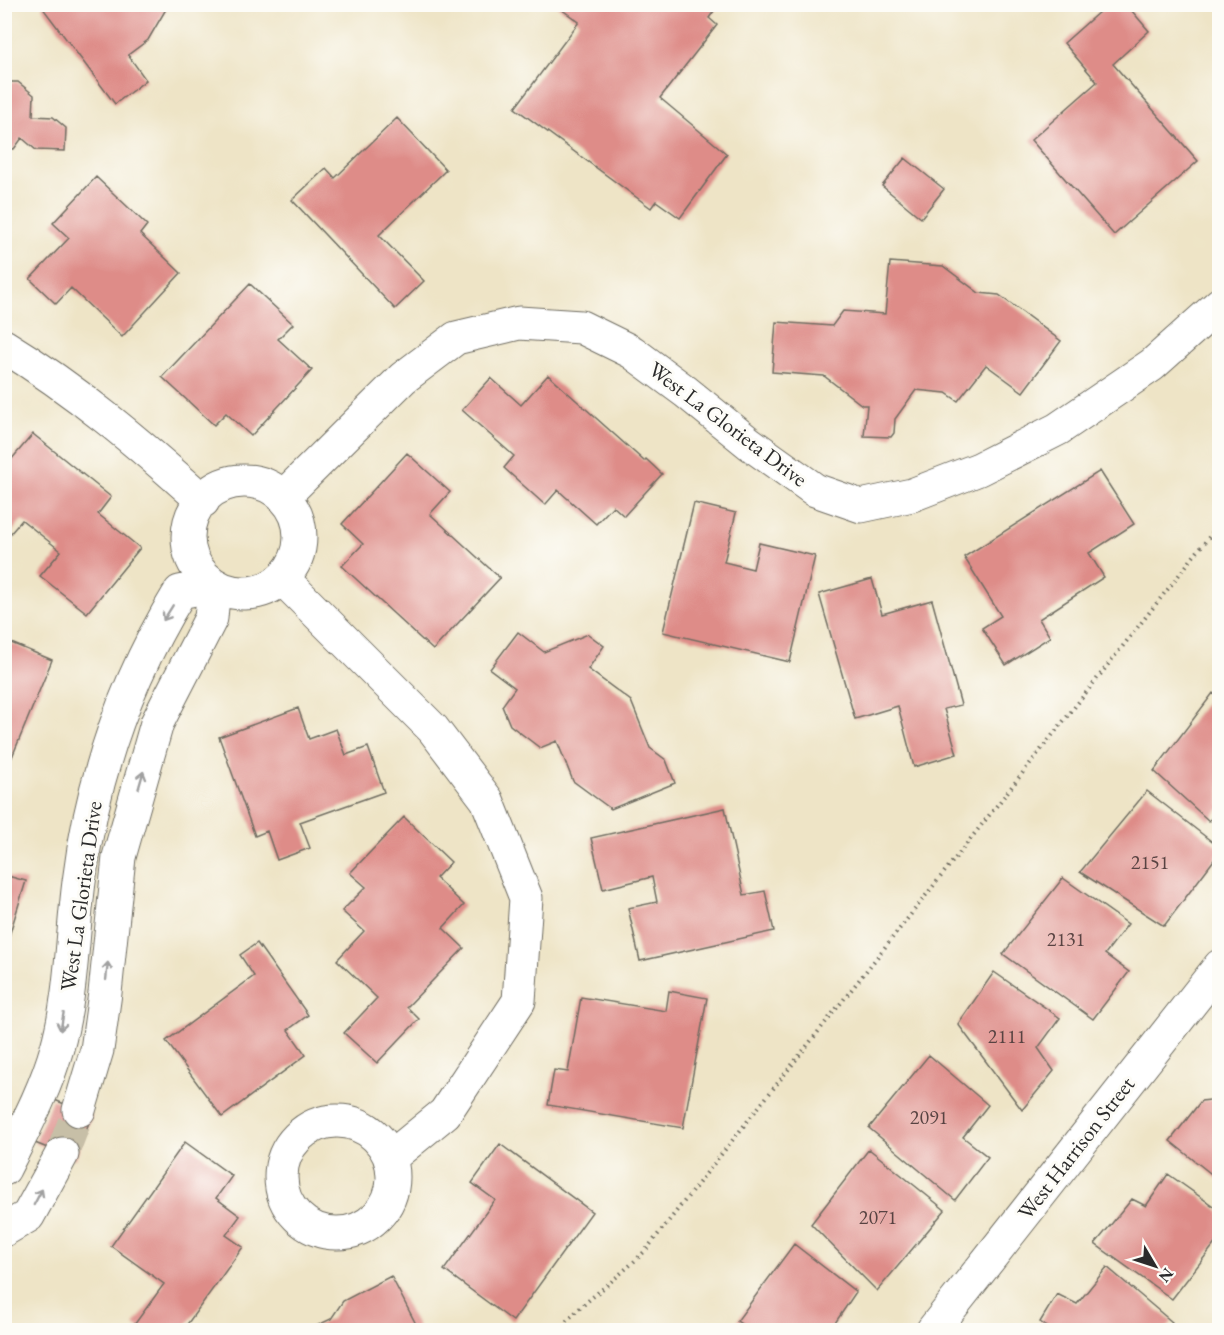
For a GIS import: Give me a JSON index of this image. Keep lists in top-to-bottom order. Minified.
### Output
{"streets":{"street":["West La Glorieta Drive","West Harrison Street"]},"house_numbers":["2151","2131","2111","2091","2071"],"north":"bottom right"}
